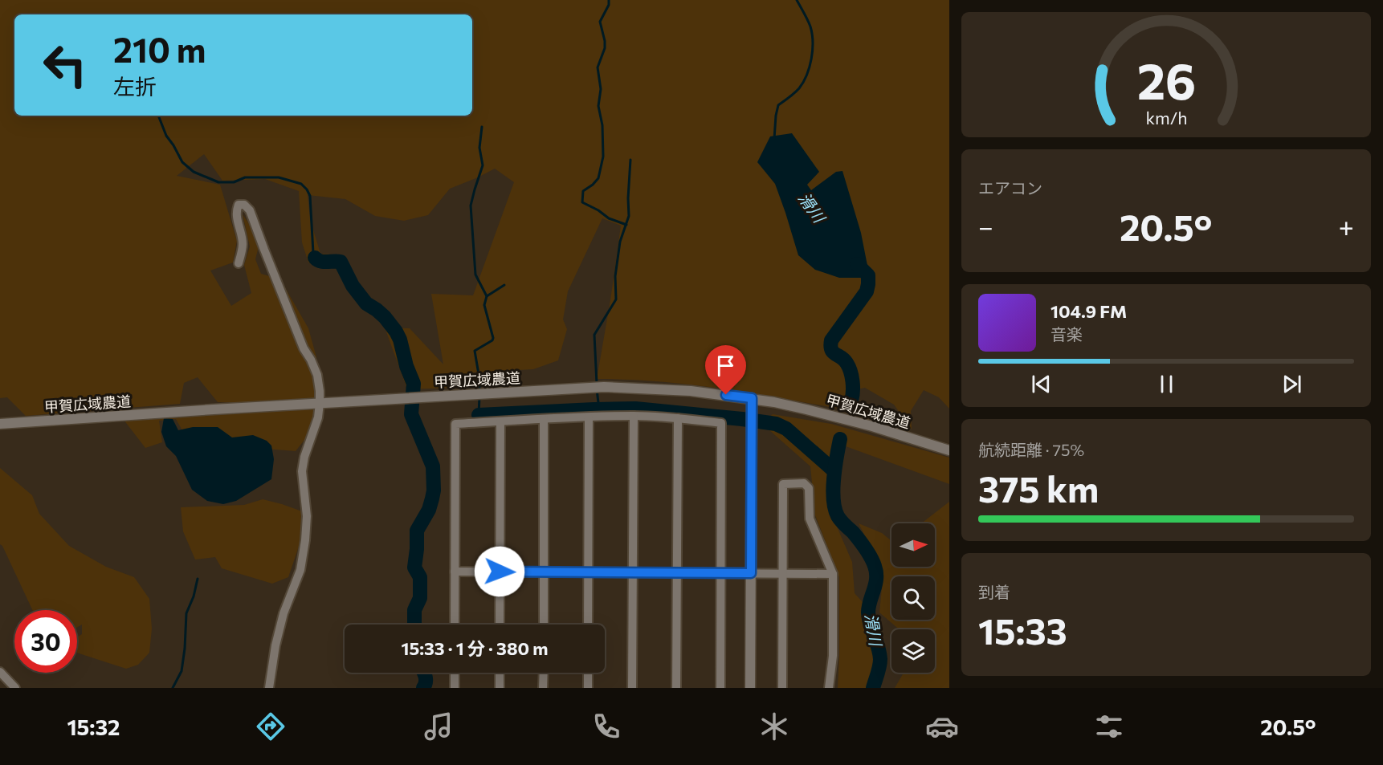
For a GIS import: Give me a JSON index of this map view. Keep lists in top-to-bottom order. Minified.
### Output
{"streets":{"street":["甲賀広域農道"]},"water":["滑川"],"north":"right","page":{"turn":["210 m","左折"],"tile":["エアコン",["航続距離 · 75%","375 km"],["到着","15:33"]],"heat":["−","20.5°","+"],"song":["104.9 FM","音楽"],"limit":"30","trip":"15:33 · 1 分 · 380 m","tabs":["15:32","20.5°"],"gauge":["26","km/h"]}}
